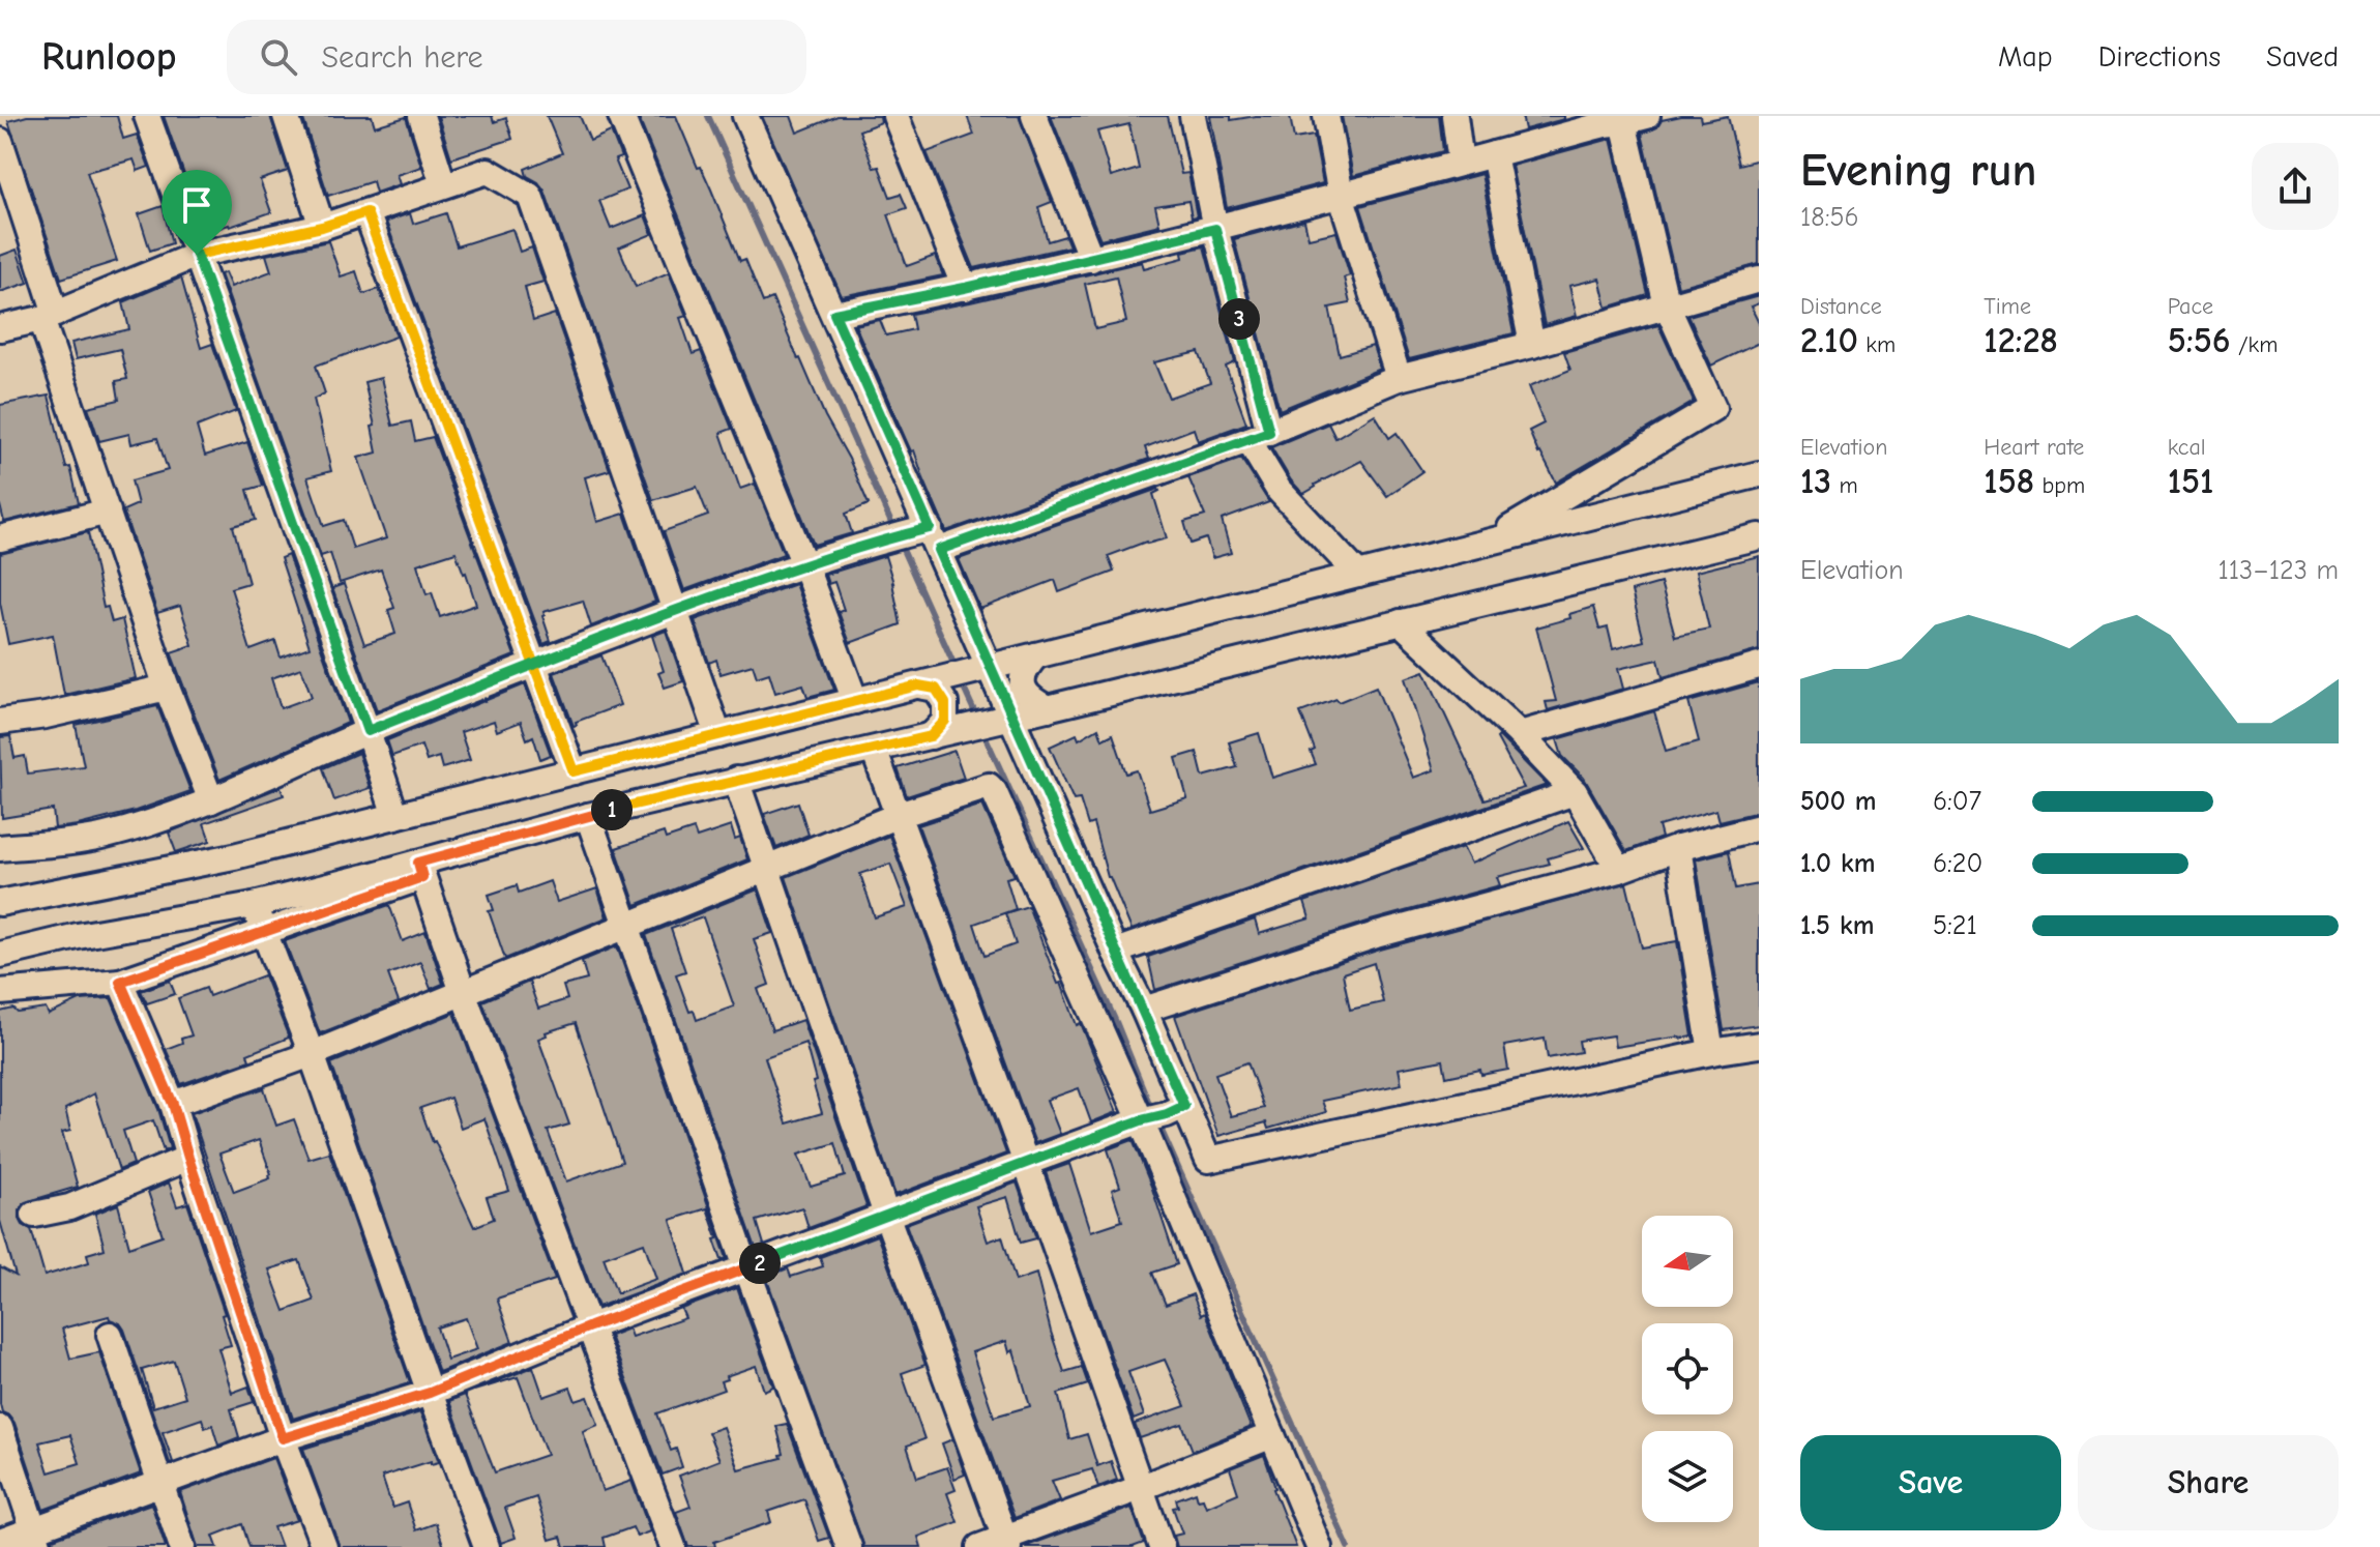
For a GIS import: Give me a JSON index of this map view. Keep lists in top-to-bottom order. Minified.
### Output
{"north":"left","page":{"header":"Runloop","search":"Search here","nav":["Map","Directions","Saved"],"heading":["Evening run","18:56"],"stats":[["Distance","2.10 km"],["Time","12:28"],["Pace","5:56 /km"],["Elevation","13 m"],["Heart rate","158 bpm"],["kcal","151"]],"pins":["3","1","2"],"chart":["Elevation","113–123 m"],"list":[{"name":"500 m","note":"6:07"},{"name":"1.0 km","note":"6:20"},{"name":"1.5 km","note":"5:21"}],"buttons":["Save","Share"]}}
